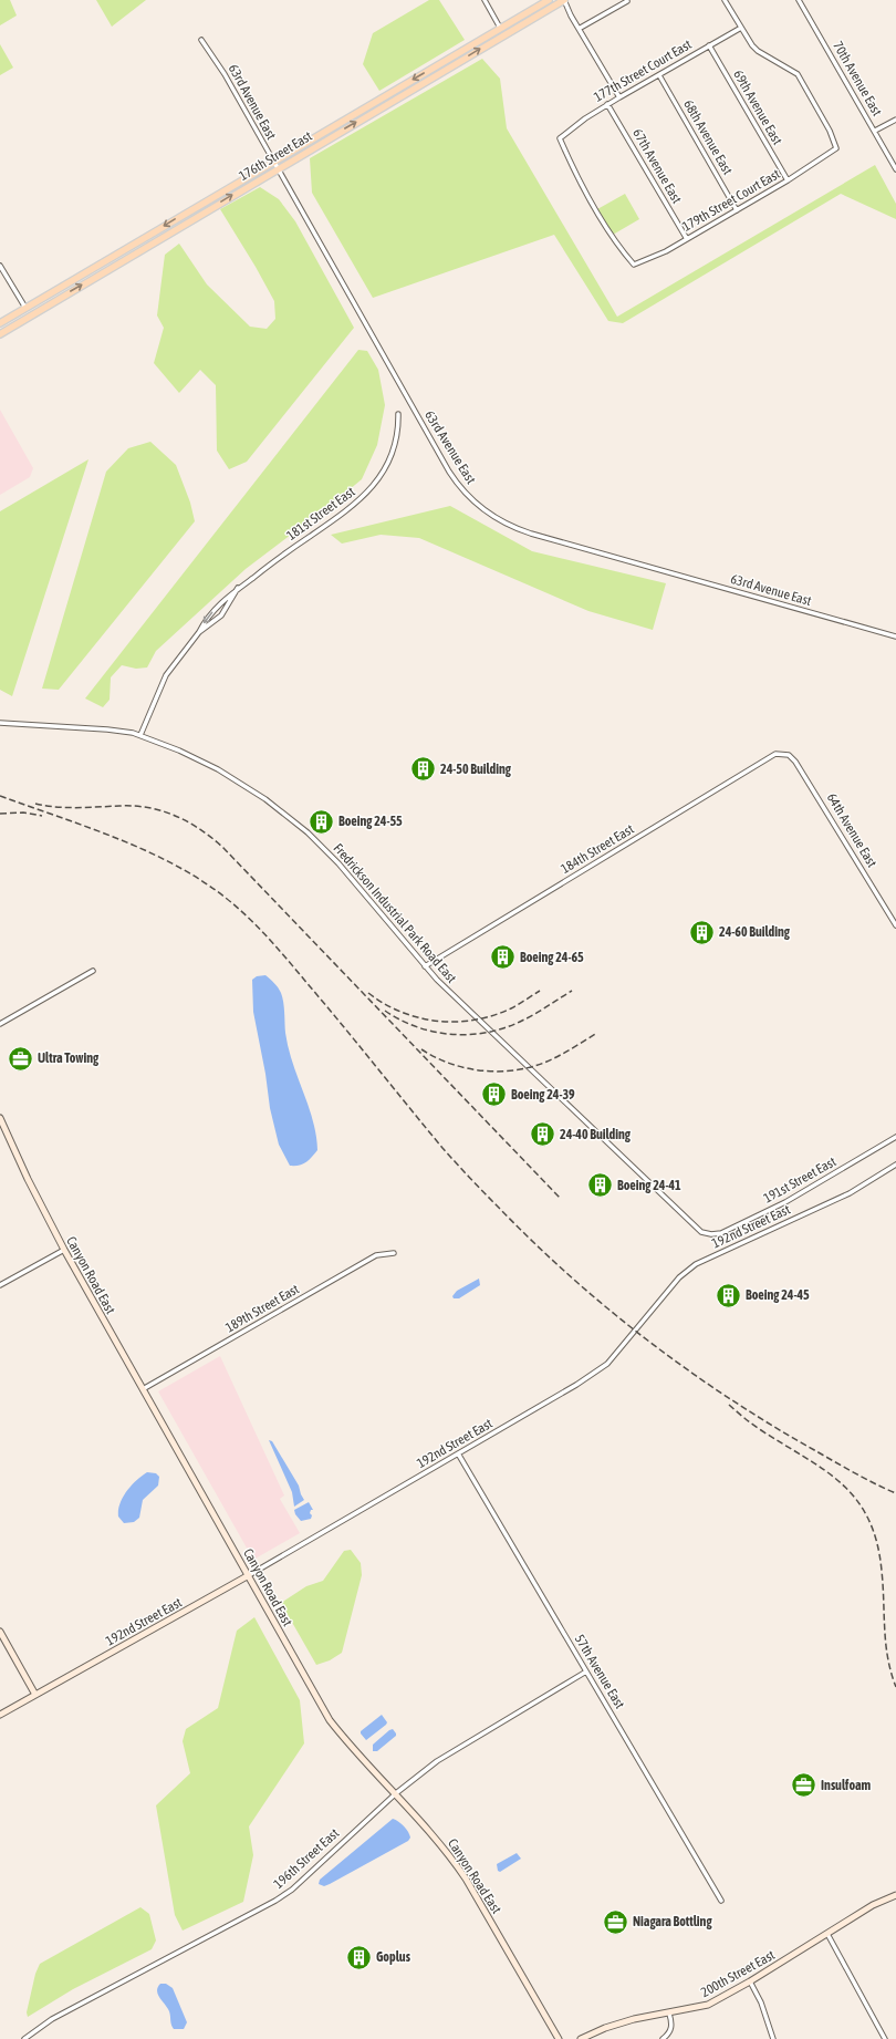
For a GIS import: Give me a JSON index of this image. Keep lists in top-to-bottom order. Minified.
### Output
{"streets":{"main road":["176th Street East","192nd Street East","Canyon Road East","200th Street East"],"street":["177th Street Court East","70th Avenue East","63rd Avenue East","69th Avenue East","68th Avenue East","67th Avenue East","179th Street Court East","181st Street East","64th Avenue East","184th Street East","Fredrickson Industrial Park Road East","191st Street East","189th Street East","57th Avenue East","196th Street East"]},"crossings":[["177th Street Court East","69th Avenue East"],["177th Street Court East","68th Avenue East"],["177th Street Court East","67th Avenue East"],["177th Street Court East","179th Street Court East"],["63rd Avenue East","176th Street East"],["69th Avenue East","179th Street Court East"],["68th Avenue East","179th Street Court East"],["67th Avenue East","179th Street Court East"],["181st Street East","Fredrickson Industrial Park Road East"],["64th Avenue East","184th Street East"],["184th Street East","Fredrickson Industrial Park Road East"],["Fredrickson Industrial Park Road East","191st Street East"],["192nd Street East","Canyon Road East"],["192nd Street East","57th Avenue East"],["Canyon Road East","189th Street East"],["Canyon Road East","196th Street East"],["57th Avenue East","196th Street East"]],"places":{"building":["24-50 Building","Boeing 24-55","24-60 Building","Boeing 24-65","Boeing 24-39","24-40 Building","Boeing 24-41","Boeing 24-45","Goplus"],"office":["Ultra Towing","Insulfoam","Niagara Bottling"]}}
